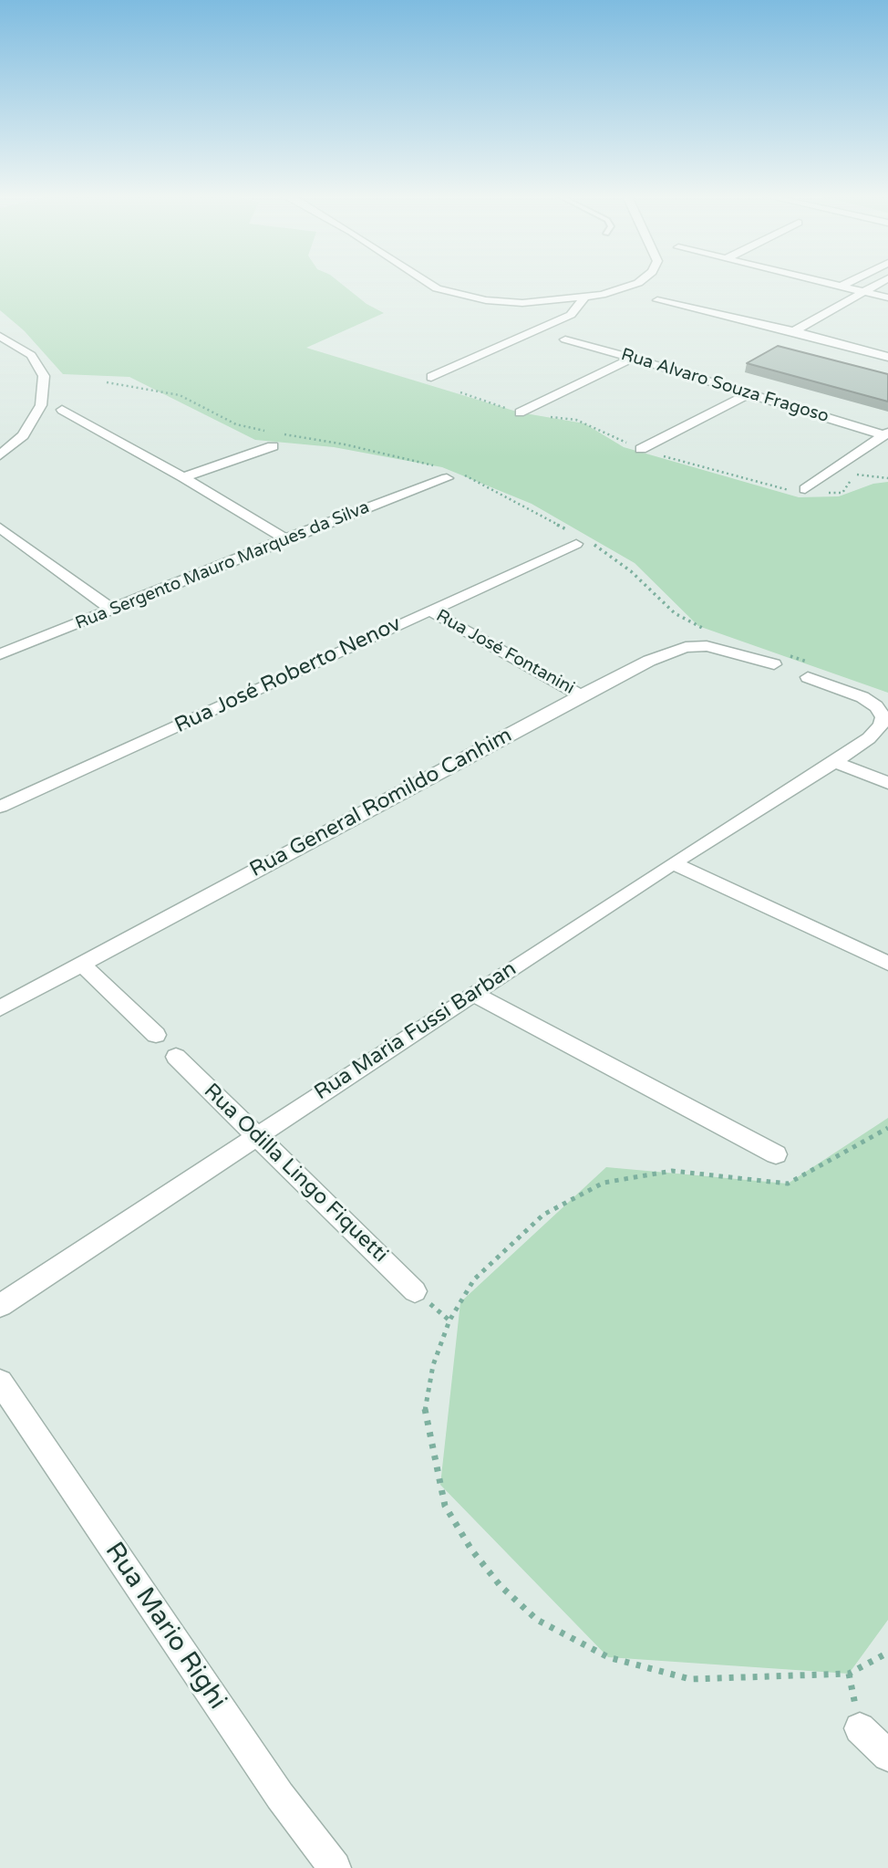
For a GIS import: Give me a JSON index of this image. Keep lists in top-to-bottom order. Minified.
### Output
{"streets":{"street":["Rua Alvaro Souza Fragoso","Rua Sergento Mauro Marques da Silva","Rua José Fontanini","Rua José Roberto Nenov","Rua General Romildo Canhim","Rua Maria Fussi Barban","Rua Odilla Lingo Fiquetti","Rua Mario Righi"]},"crossings":[["Rua José Fontanini","Rua José Roberto Nenov"],["Rua José Fontanini","Rua General Romildo Canhim"],["Rua Maria Fussi Barban","Rua Odilla Lingo Fiquetti"]]}
